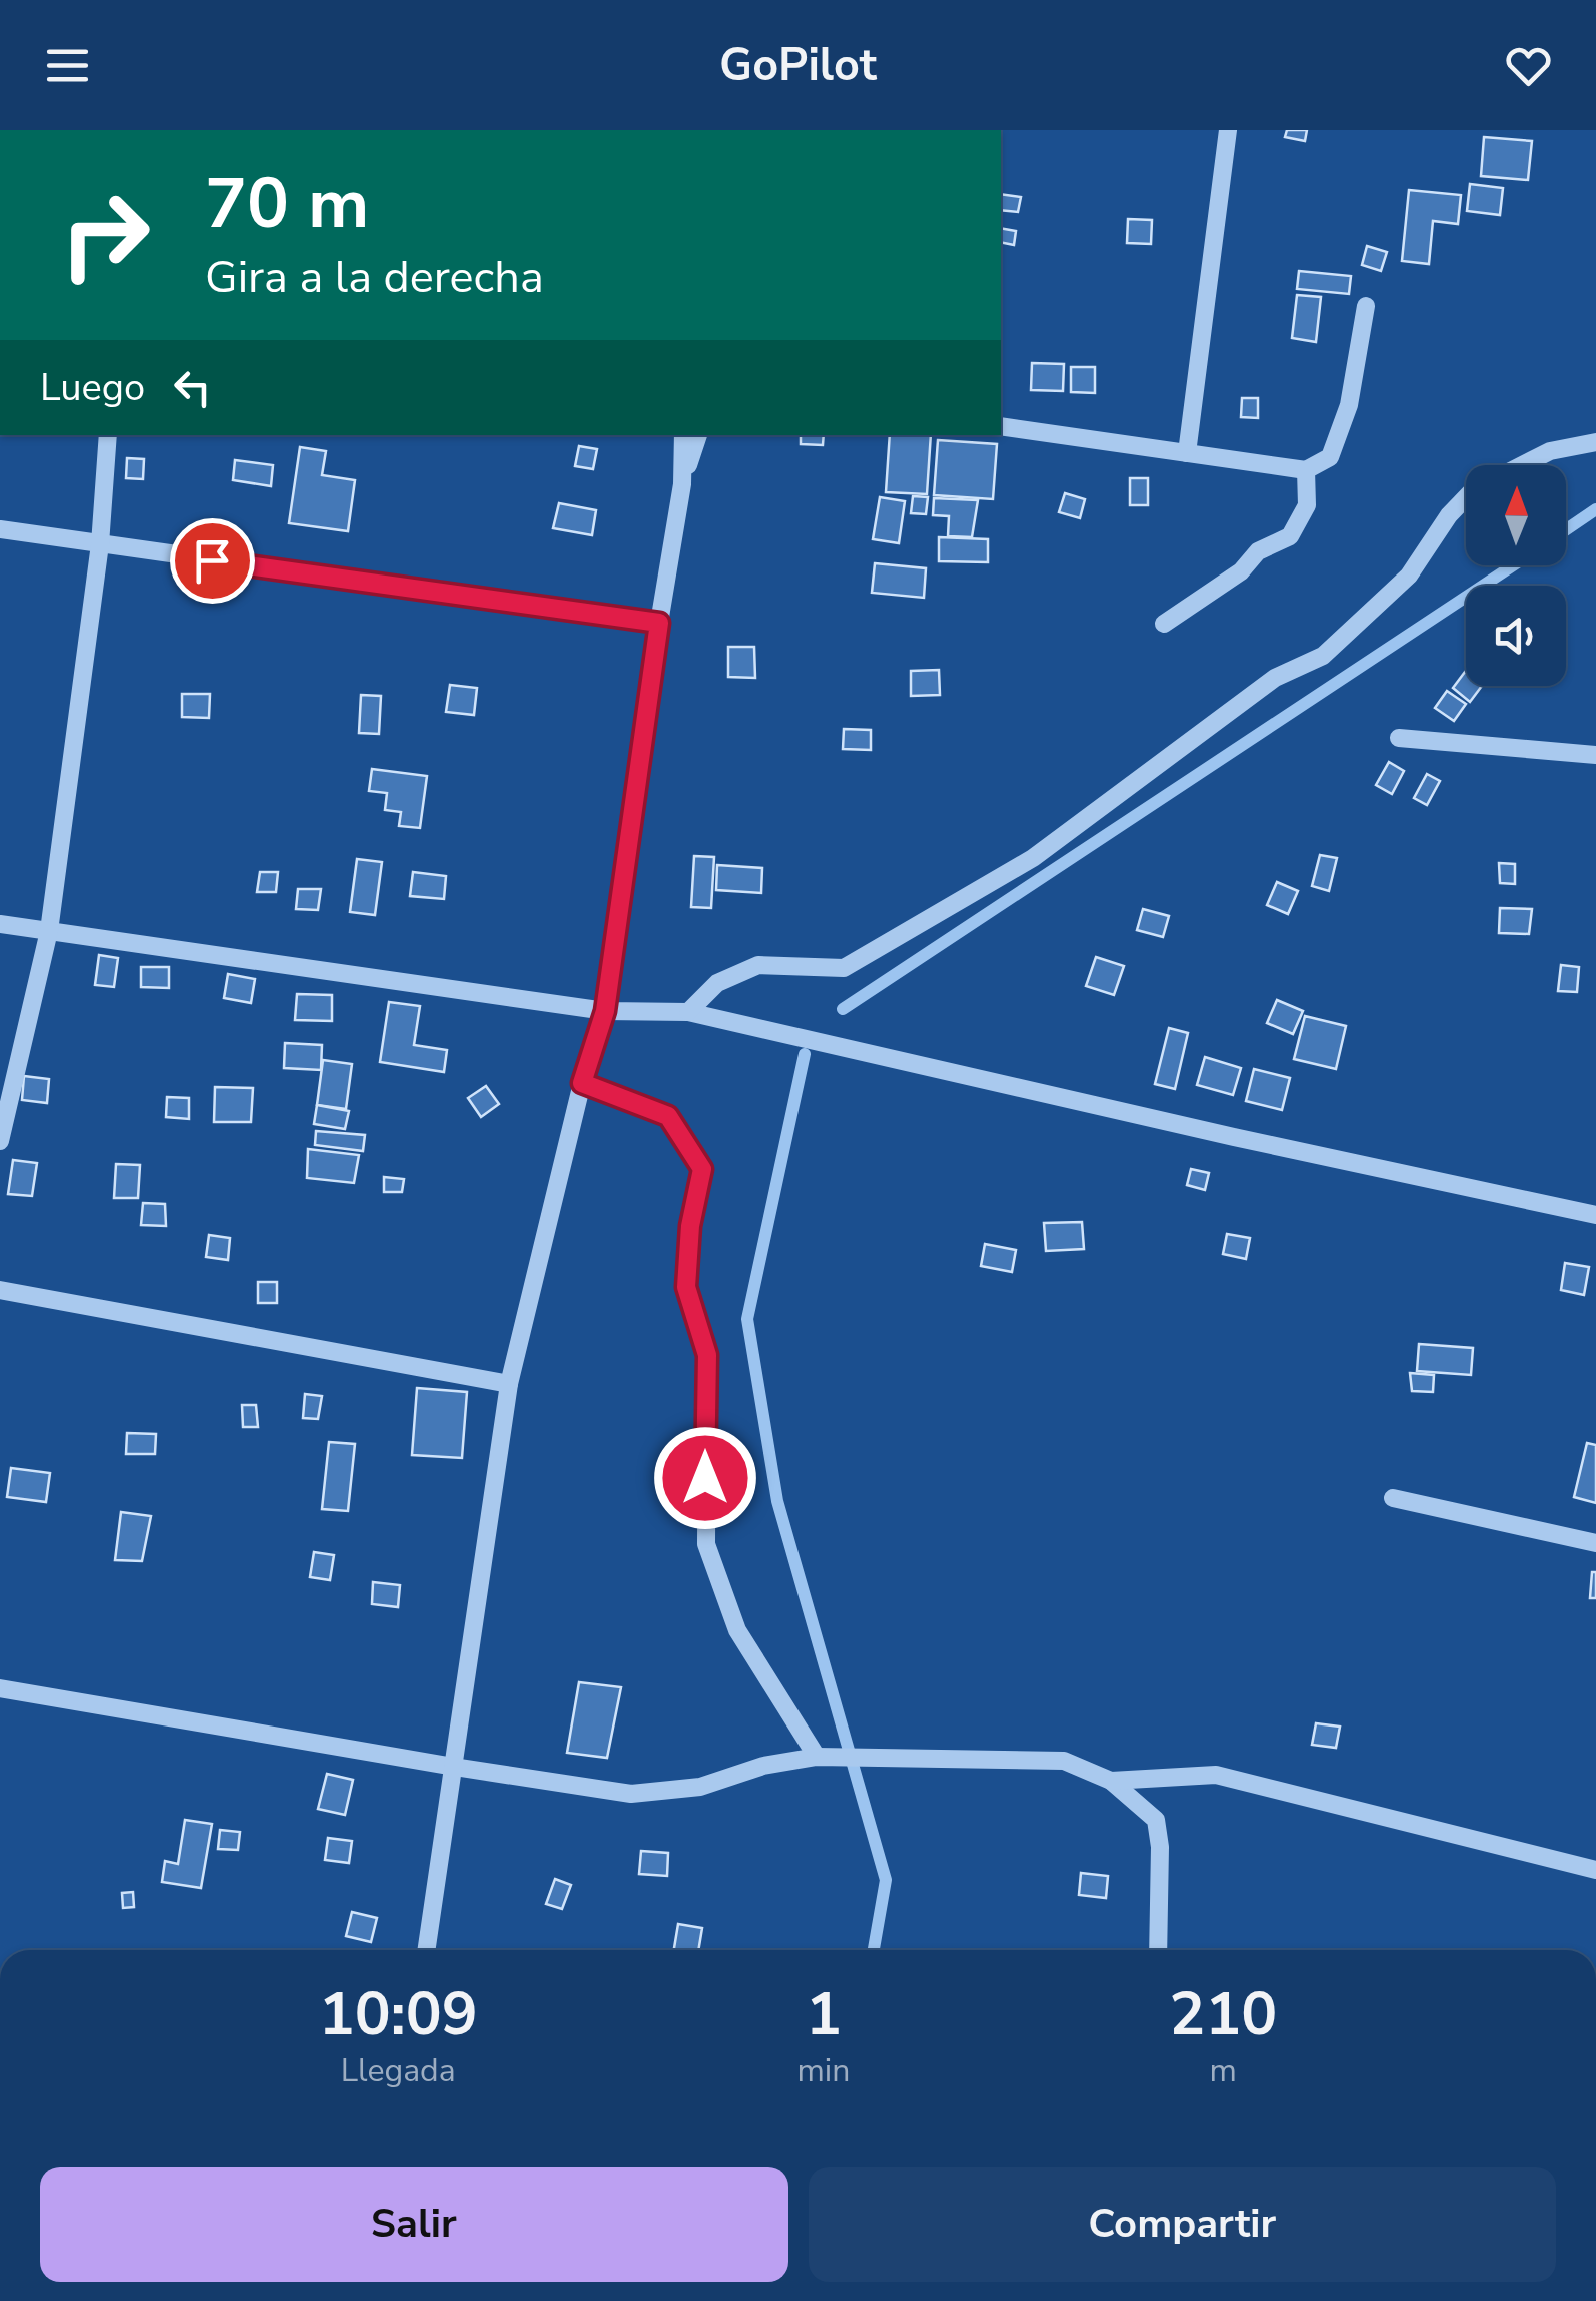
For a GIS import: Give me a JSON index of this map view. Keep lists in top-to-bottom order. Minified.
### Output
{"north":"top","page":{"header":"GoPilot","turn":["70 m","Gira a la derecha"],"then":"Luego","eta":["10:09","Llegada","1","min","210","m"],"buttons":["Salir","Compartir"]}}
